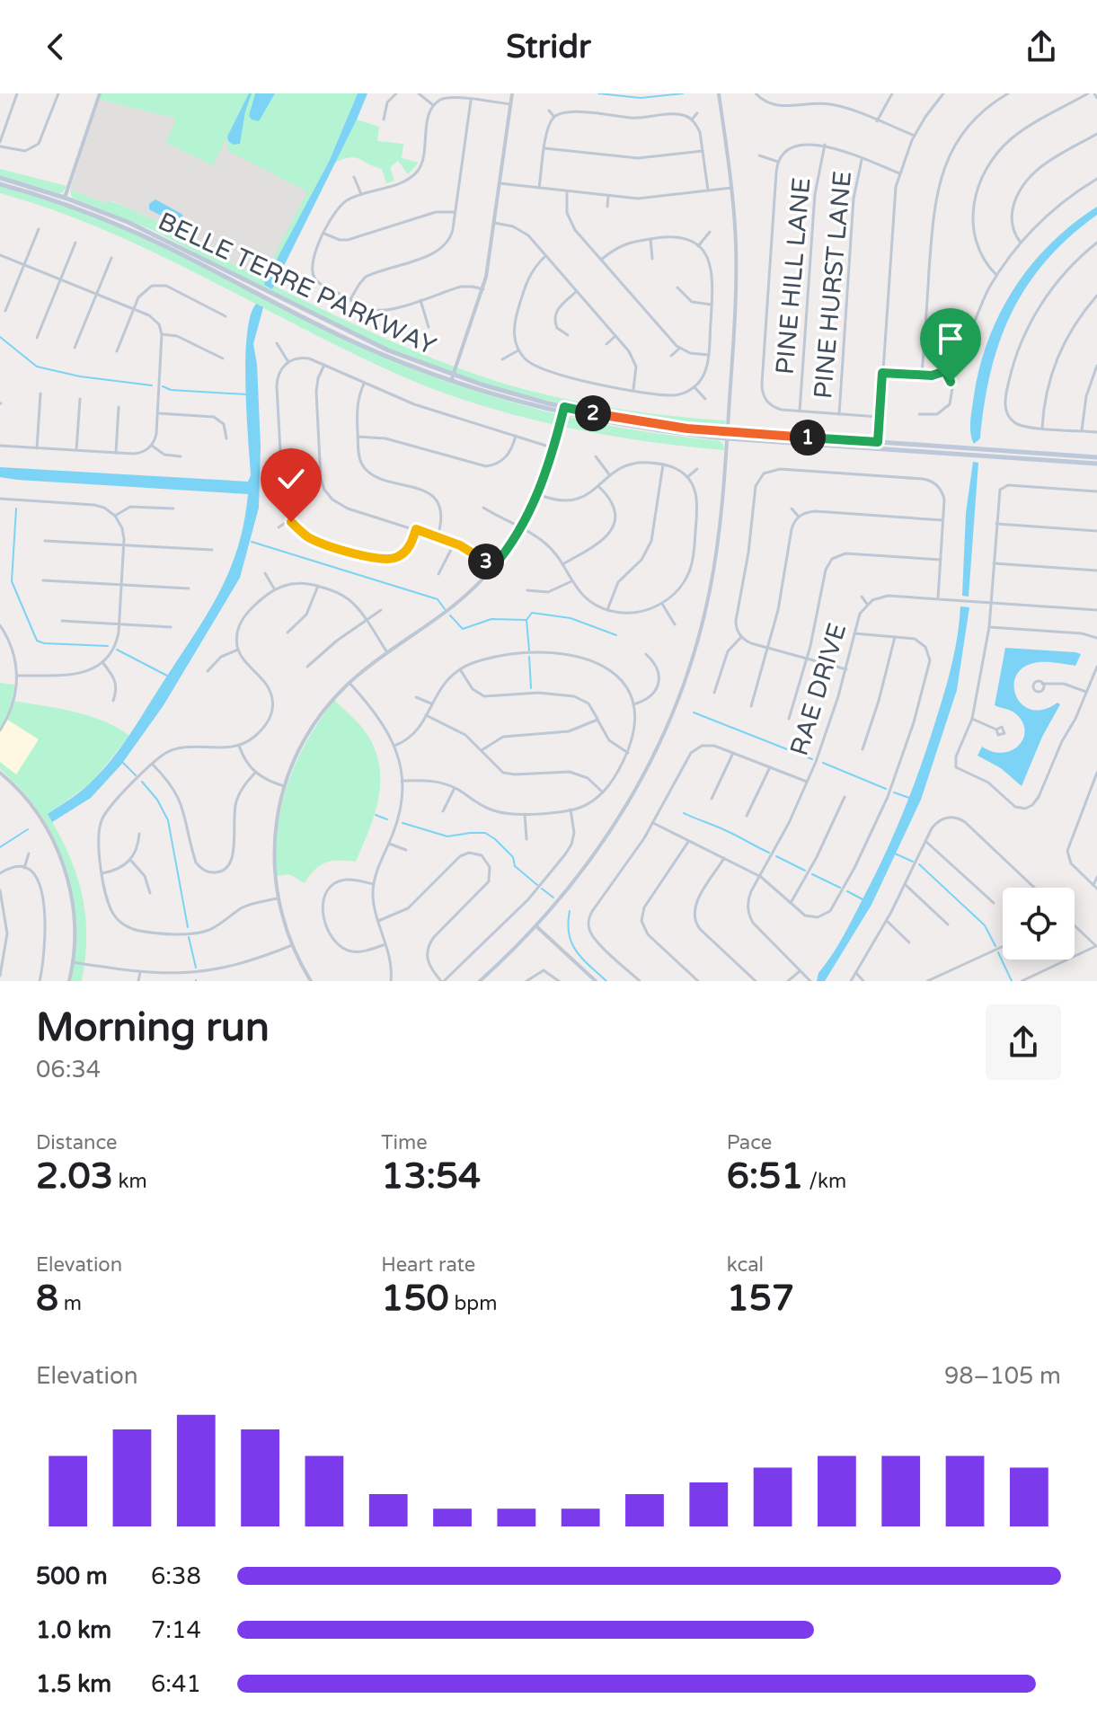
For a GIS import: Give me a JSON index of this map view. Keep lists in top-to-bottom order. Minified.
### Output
{"streets":{"main road":["BELLE TERRE PARKWAY"],"street":["PINE HILL LANE","PINE HURST LANE","RAE DRIVE"]},"page":{"header":"Stridr","pins":["2","1","3"],"heading":["Morning run","06:34"],"stats":[["Distance","2.03 km"],["Time","13:54"],["Pace","6:51 /km"],["Elevation","8 m"],["Heart rate","150 bpm"],["kcal","157"]],"chart":["Elevation","98–105 m"],"list":[{"name":"500 m","note":"6:38"},{"name":"1.0 km","note":"7:14"},{"name":"1.5 km","note":"6:41"}]}}
